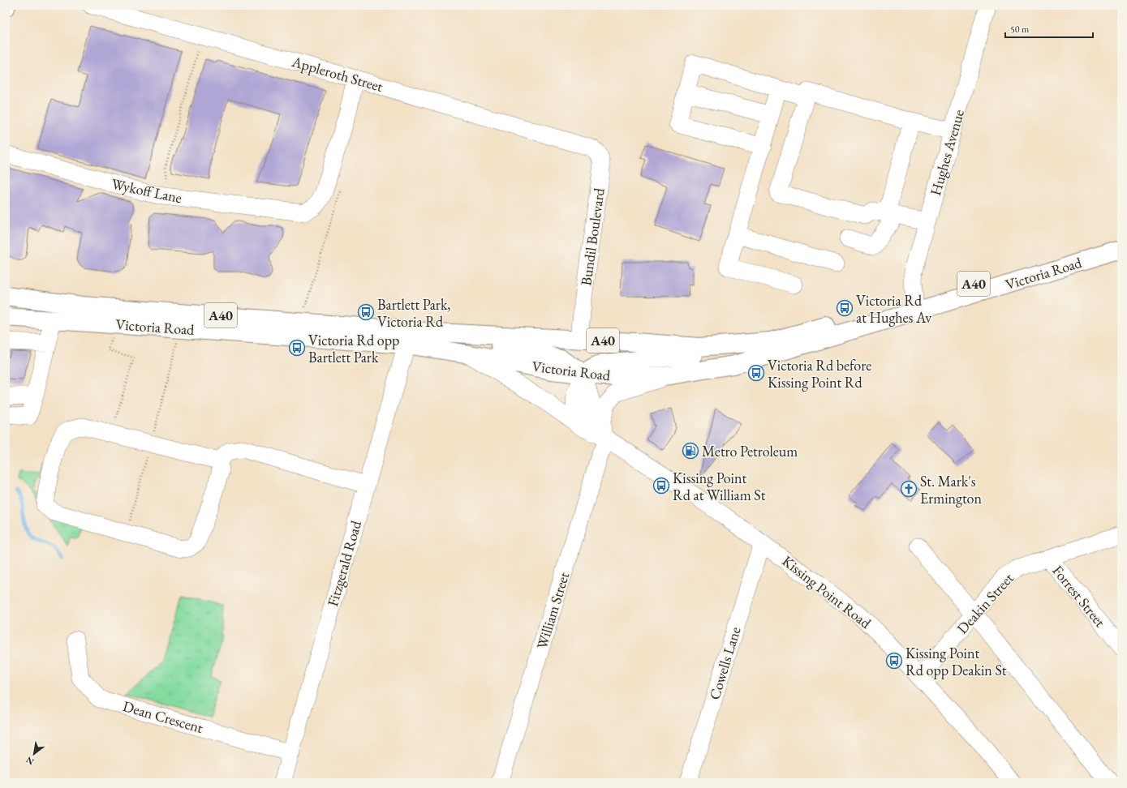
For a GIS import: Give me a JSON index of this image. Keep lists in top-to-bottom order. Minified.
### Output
{"streets":{"highway":["Victoria Road","A40"],"street":["Appleroth Street","Hughes Avenue","Wykoff Lane","Bundil Boulevard","Fitzgerald Road","Kissing Point Road","Forrest Street","Deakin Street","William Street","Cowells Lane","Dean Crescent"]},"crossings":[["Appleroth Street","Wykoff Lane"],["Appleroth Street","Bundil Boulevard"],["Hughes Avenue","Victoria Road"],["Bundil Boulevard","Victoria Road"],["Victoria Road","Fitzgerald Road"],["Victoria Road","Kissing Point Road"],["Fitzgerald Road","Dean Crescent"],["Kissing Point Road","Deakin Street"],["Kissing Point Road","William Street"],["Kissing Point Road","Cowells Lane"],["Forrest Street","Deakin Street"]],"places":{"bus stop":["Victoria Rd at Hughes Av","Bartlett Park, Victoria Rd","Victoria Rd opp Bartlett Park","Victoria Rd before Kissing Point Rd","Kissing Point Rd at William St","Kissing Point Rd opp Deakin St"],"fuel station":["Metro Petroleum"],"church":["St. Mark's Ermington"]},"scale_bar":"50 m","north":"bottom left"}
